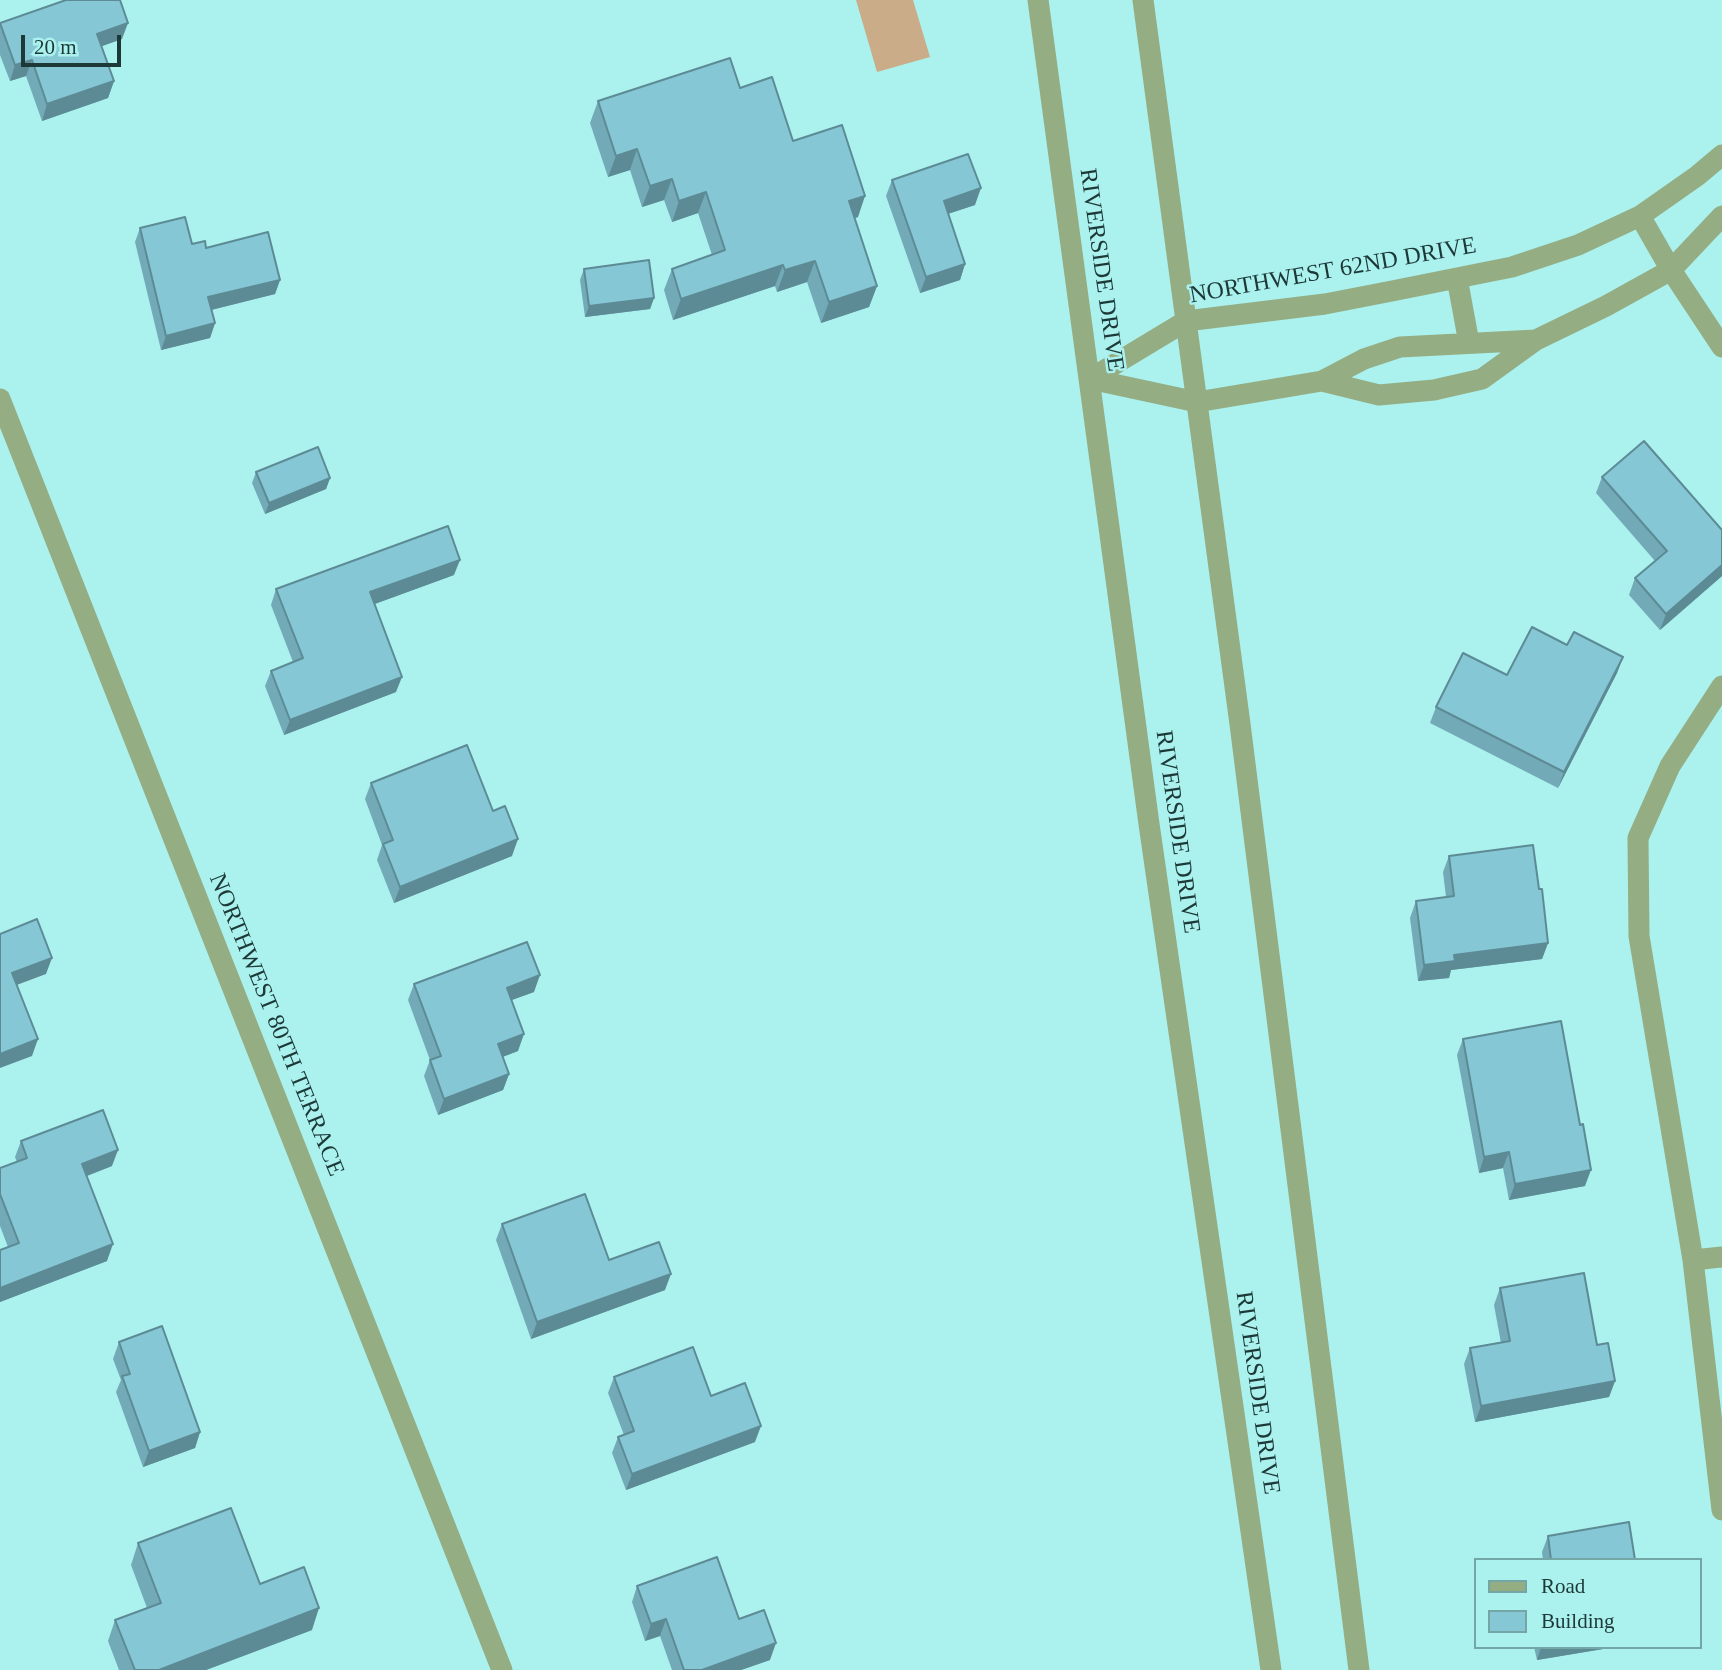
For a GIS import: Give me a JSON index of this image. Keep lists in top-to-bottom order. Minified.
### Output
{"streets":{"street":["RIVERSIDE DRIVE","NORTHWEST 62ND DRIVE","NORTHWEST 80TH TERRACE"]},"crossings":[["RIVERSIDE DRIVE","NORTHWEST 62ND DRIVE"]],"legend":["Road","Building"],"scale_bar":"20 m"}
